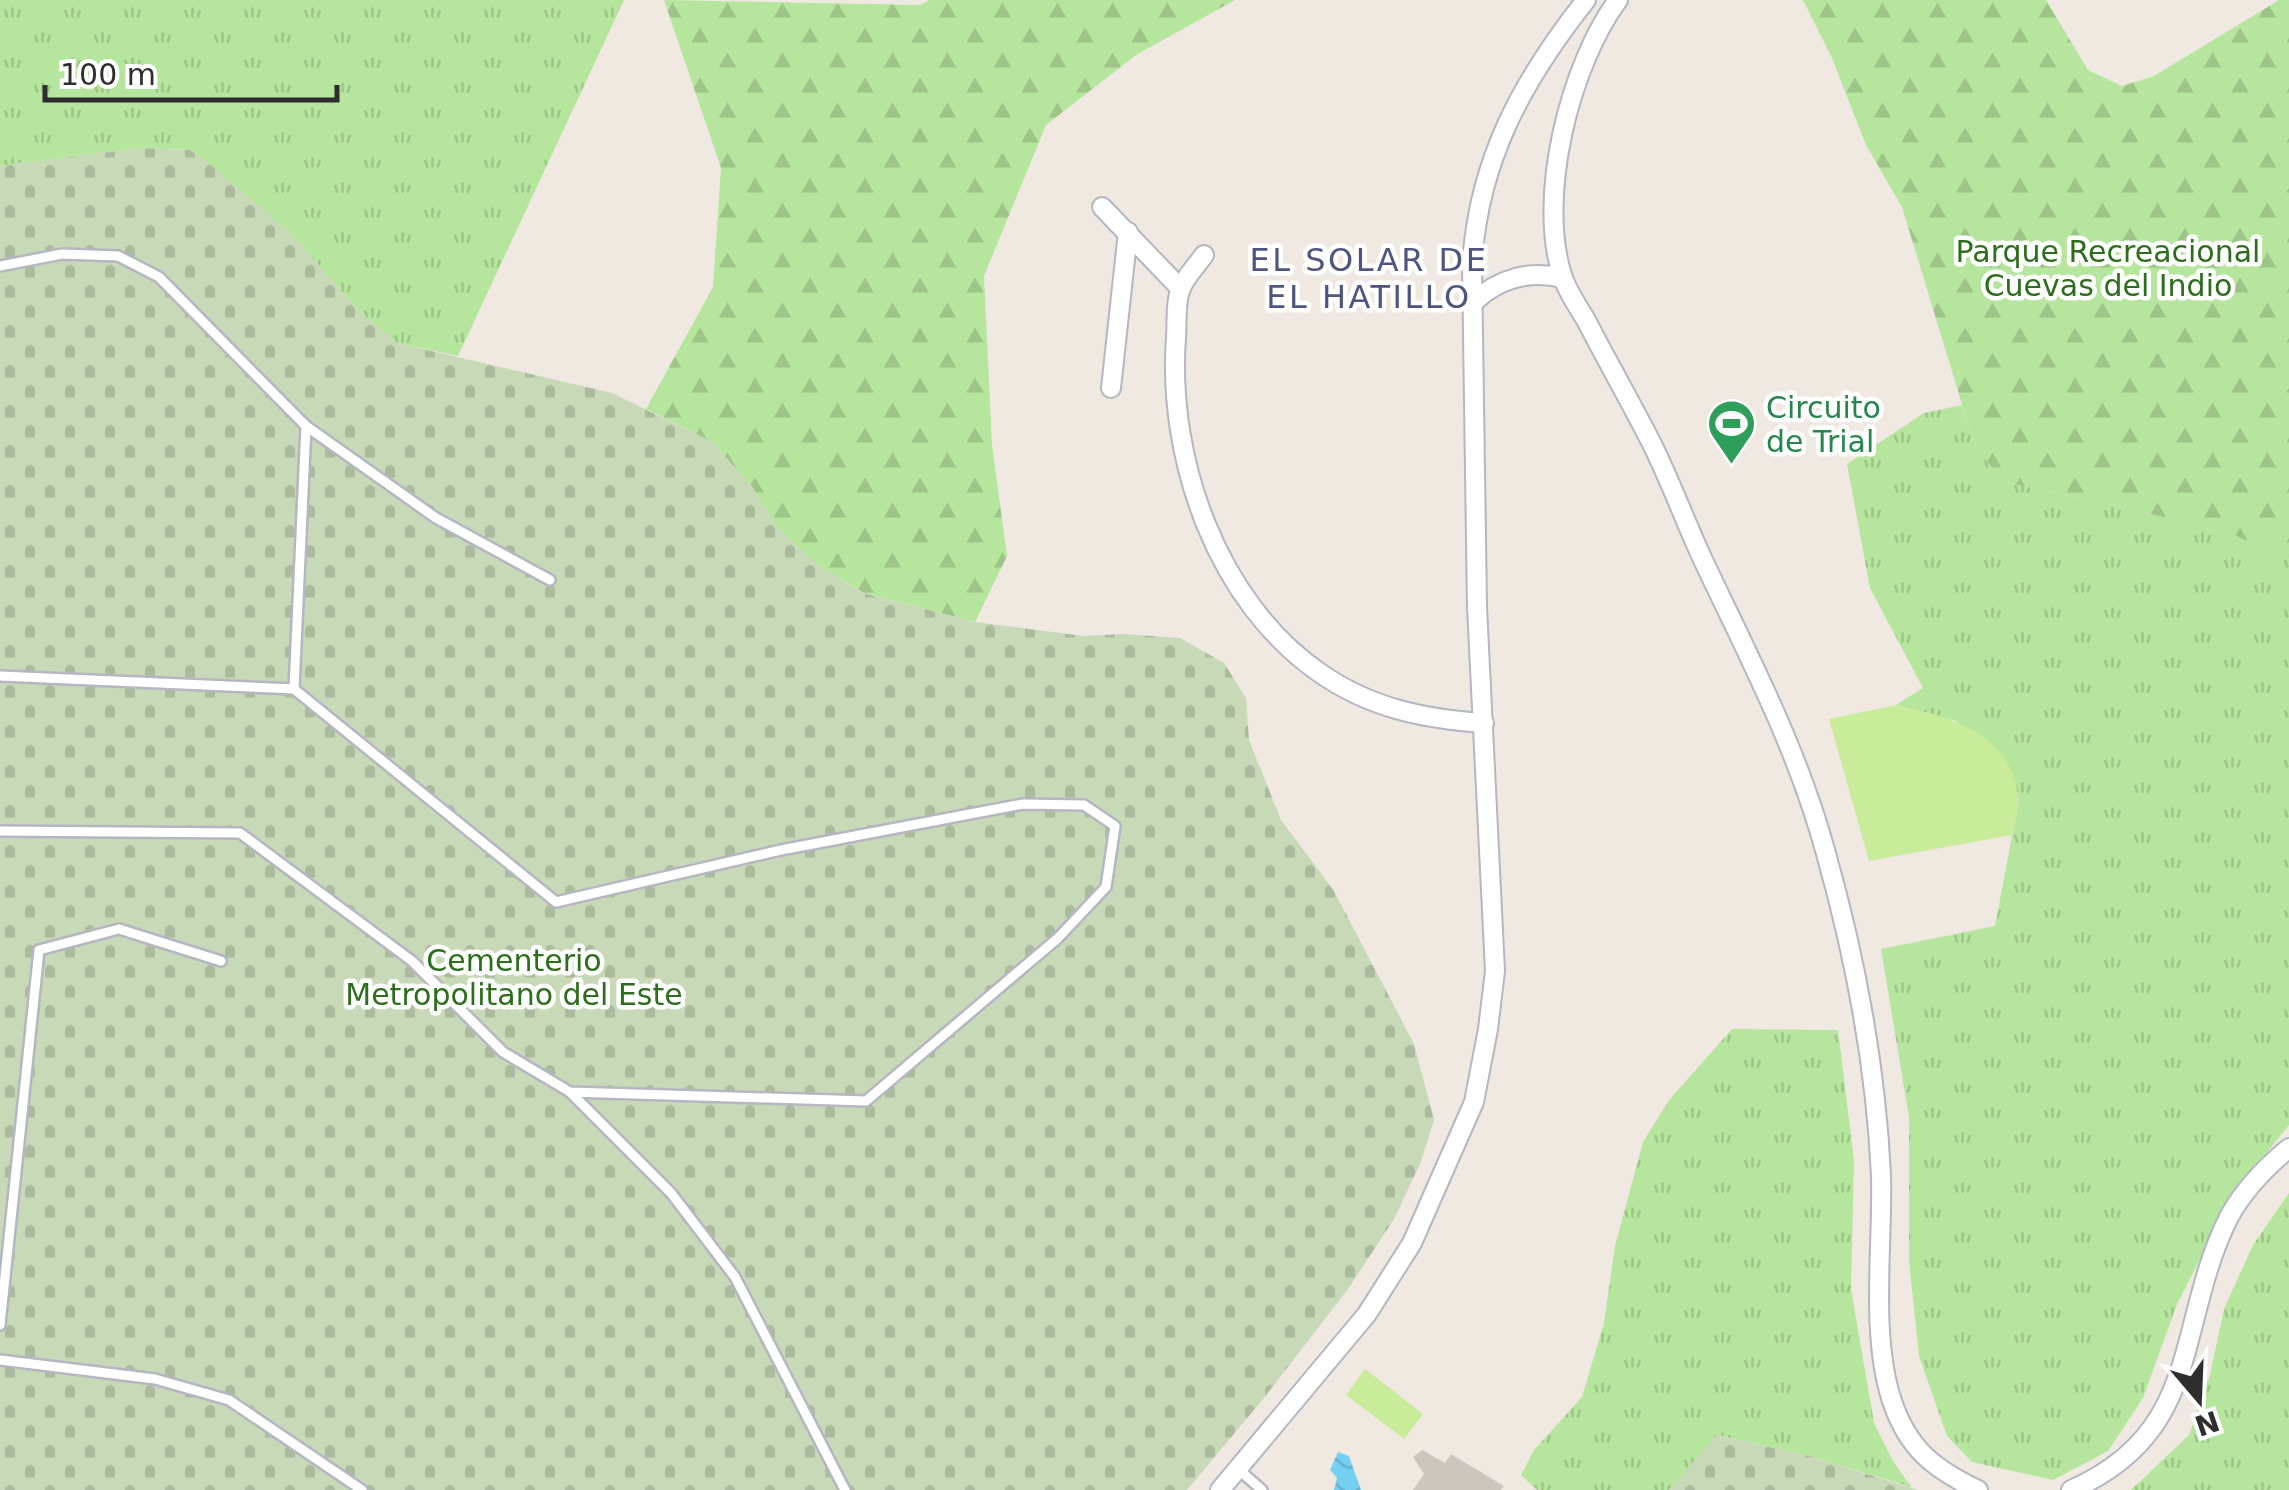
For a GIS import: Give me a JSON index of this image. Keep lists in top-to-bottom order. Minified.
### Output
{"districts":["EL SOLAR DE EL HATILLO"],"parks":["Parque Recreacional Cuevas del Indio","Cementerio Metropolitano del Este"],"places":{"sports":["Circuito de Trial"]},"scale_bar":"100 m","north":"bottom"}
